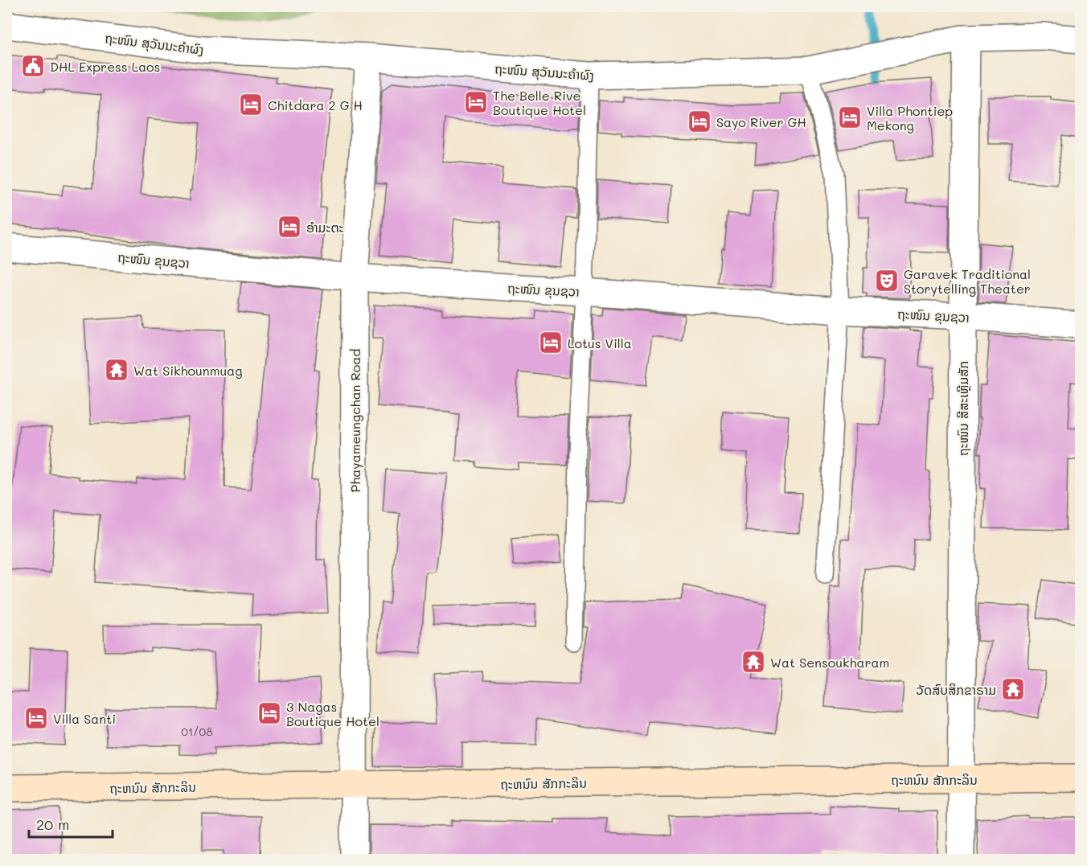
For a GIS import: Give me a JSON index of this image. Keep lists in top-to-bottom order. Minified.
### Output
{"streets":{"main road":["ຖະຫນົນ ສັກກະລິນ"],"street":["ຖະໜົນ ສຸວັນນະຄໍາຜົງ","ຖະໜົນ ຂຸນຊວາ","ຖະໜົນ ສີສະເຫຼີມສັກ","Phayameungchan Road"]},"crossings":[["ຖະໜົນ ສຸວັນນະຄໍາຜົງ","ຖະໜົນ ສີສະເຫຼີມສັກ"],["ຖະໜົນ ສຸວັນນະຄໍາຜົງ","Phayameungchan Road"],["ຖະໜົນ ຂຸນຊວາ","ຖະໜົນ ສີສະເຫຼີມສັກ"],["ຖະໜົນ ຂຸນຊວາ","Phayameungchan Road"],["ຖະໜົນ ສີສະເຫຼີມສັກ","ຖະຫນົນ ສັກກະລິນ"],["Phayameungchan Road","ຖະຫນົນ ສັກກະລິນ"]],"places":{"public building":["DHL Express Laos"],"hotel":["The Belle Rive Boutique Hotel","Chitdara 2 G H","Villa Phontiep Mekong","Sayo River GH","ອຳມະຕະ","Lotus Villa","3 Nagas Boutique Hotel","Villa Santi"],"theatre":["Garavek Traditional Storytelling Theater"],"temple":["Wat Sikhounmuag","Wat Sensoukharam","ວັດສົບສິກຂາຣາມ"]},"house_numbers":["01/08"],"scale_bar":"20 m"}
